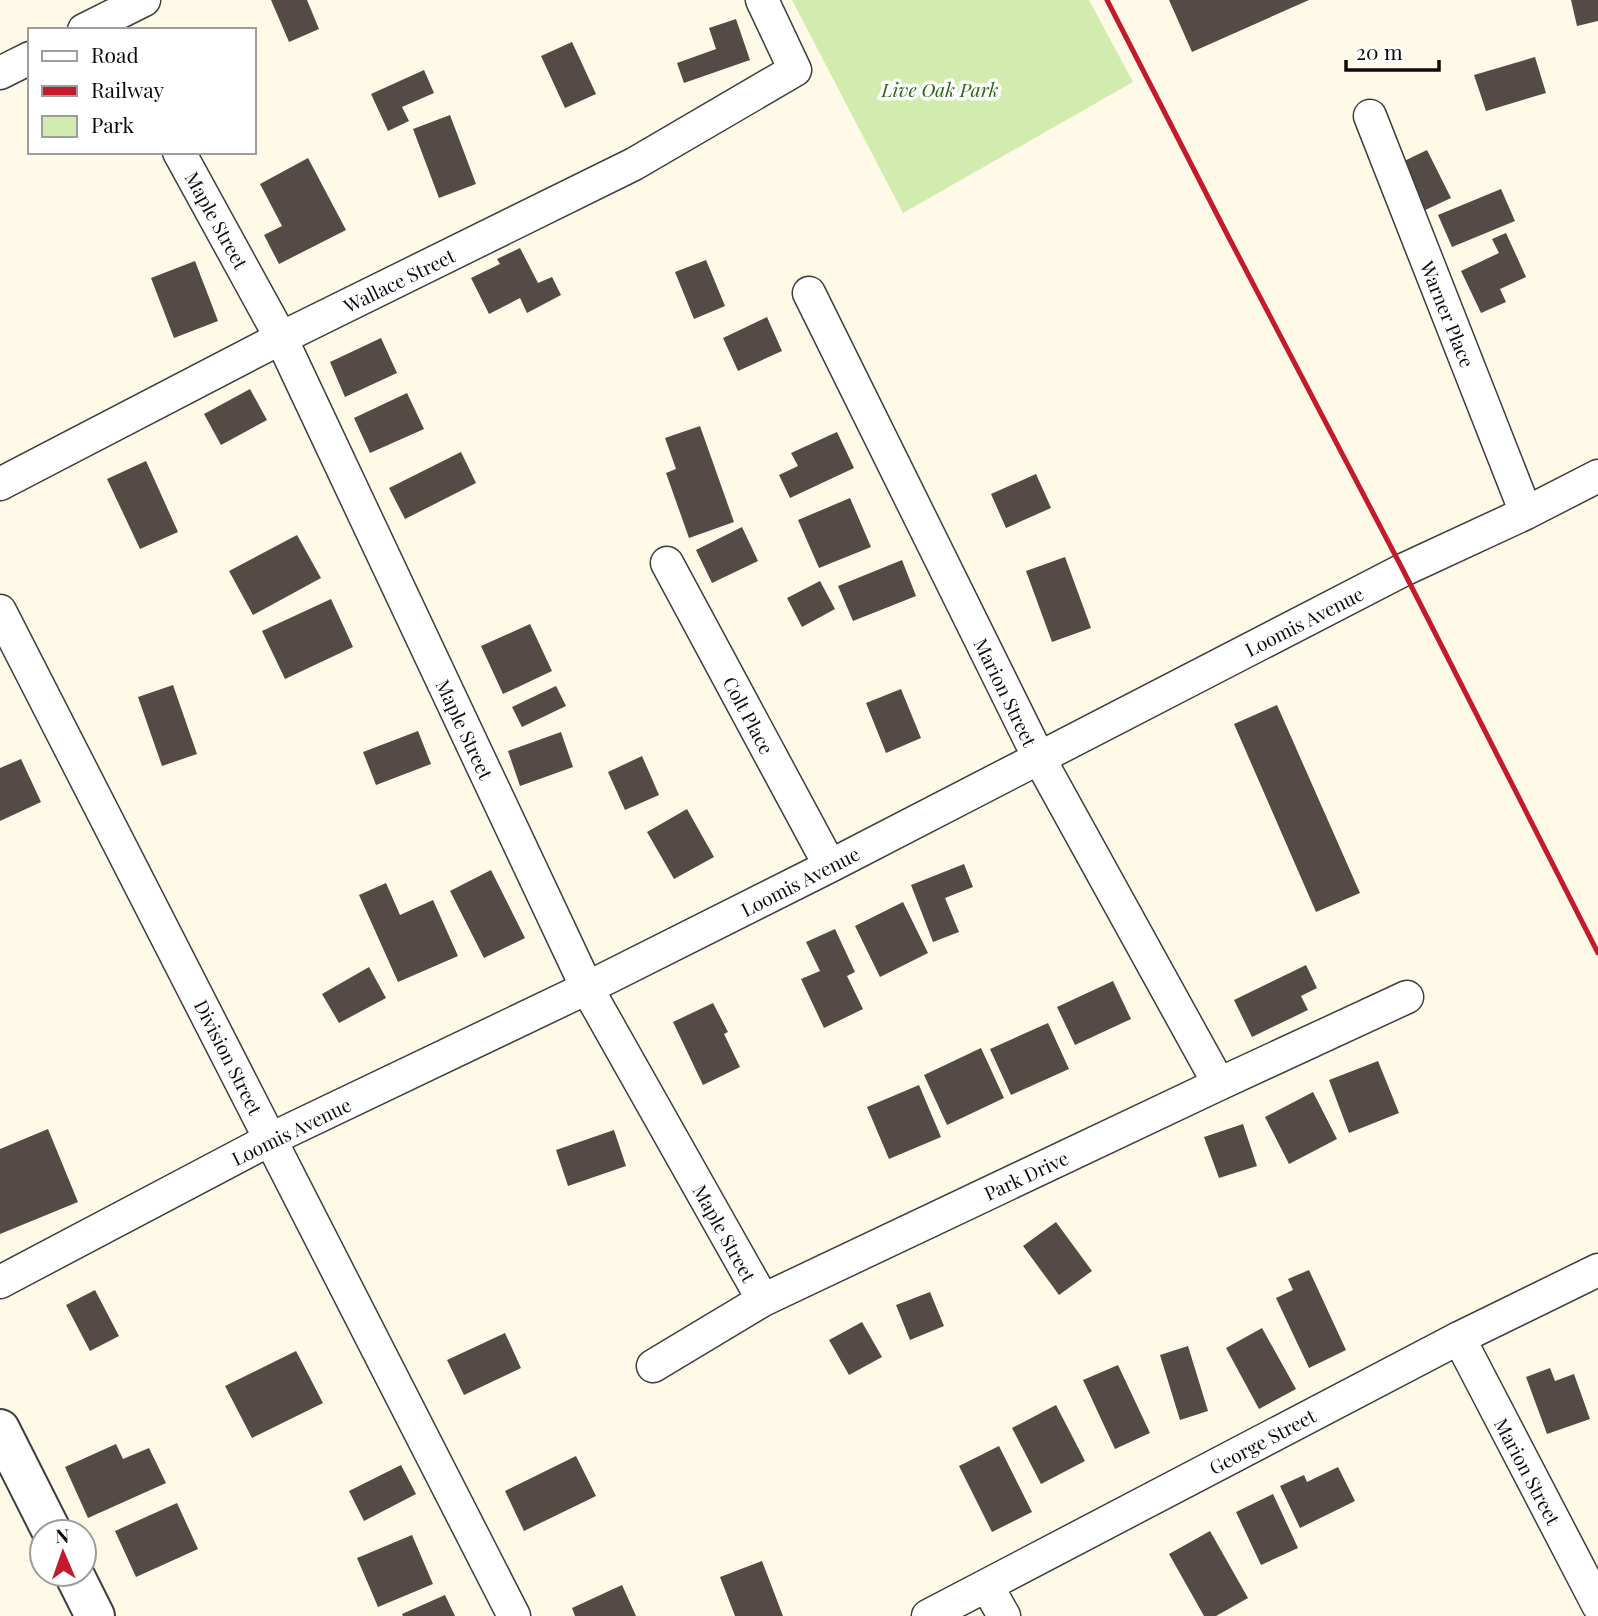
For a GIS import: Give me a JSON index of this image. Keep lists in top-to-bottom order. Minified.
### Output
{"streets":{"street":["Maple Street","Wallace Street","Warner Place","Loomis Avenue","Marion Street","Colt Place","Division Street","Park Drive","George Street"]},"crossings":[["Maple Street","Wallace Street"],["Maple Street","Loomis Avenue"],["Maple Street","Park Drive"],["Warner Place","Loomis Avenue"],["Loomis Avenue","Marion Street"],["Loomis Avenue","Colt Place"],["Loomis Avenue","Division Street"],["Marion Street","Park Drive"],["Marion Street","George Street"]],"parks":["Live Oak Park"],"legend":["Road","Railway","Park"],"scale_bar":"20 m","north":"top"}
